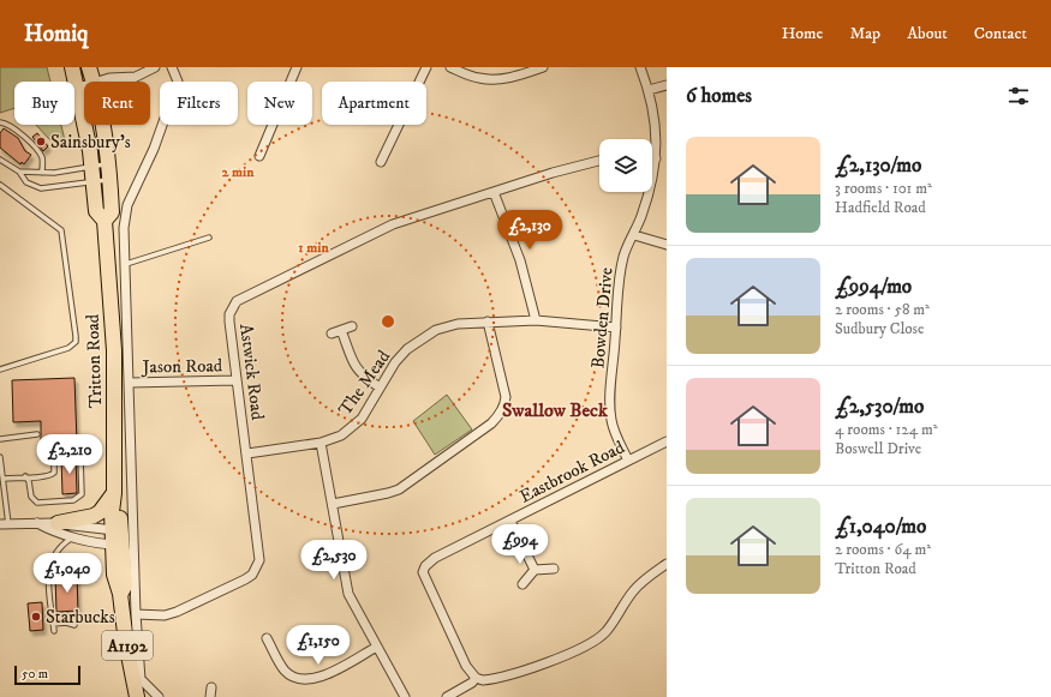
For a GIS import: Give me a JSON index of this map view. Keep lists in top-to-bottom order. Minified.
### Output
{"streets":{"main road":["Tritton Road","A1192"],"street":["Bowden Drive","Jason Road","Astwick Road","The Mead","Eastbrook Road"]},"crossings":[["Bowden Drive","The Mead"],["Bowden Drive","Eastbrook Road"],["Jason Road","Astwick Road"],["Astwick Road","The Mead"]],"districts":["Swallow Beck"],"places":["Sainsbury's","Starbucks"],"scale_bar":"50 m","page":{"header":"Homiq","nav":["Home","Map","About","Contact"],"heading":"6 homes","chip":["Buy","Rent","Filters","New","Apartment"],"list":[{"name":"£2,130/mo","note":"3 rooms · 101 m² · Hadfield Road"},{"name":"£994/mo","note":"2 rooms · 58 m² · Sudbury Close"},{"name":"£2,530/mo","note":"4 rooms · 124 m² · Boswell Drive"},{"name":"£1,040/mo","note":"2 rooms · 64 m² · Tritton Road"}],"price":["£2,130","£2,210","£994","£2,530","£1,040","£1,150"],"scale":"50 m"},"rings":["2 min","1 min"]}
